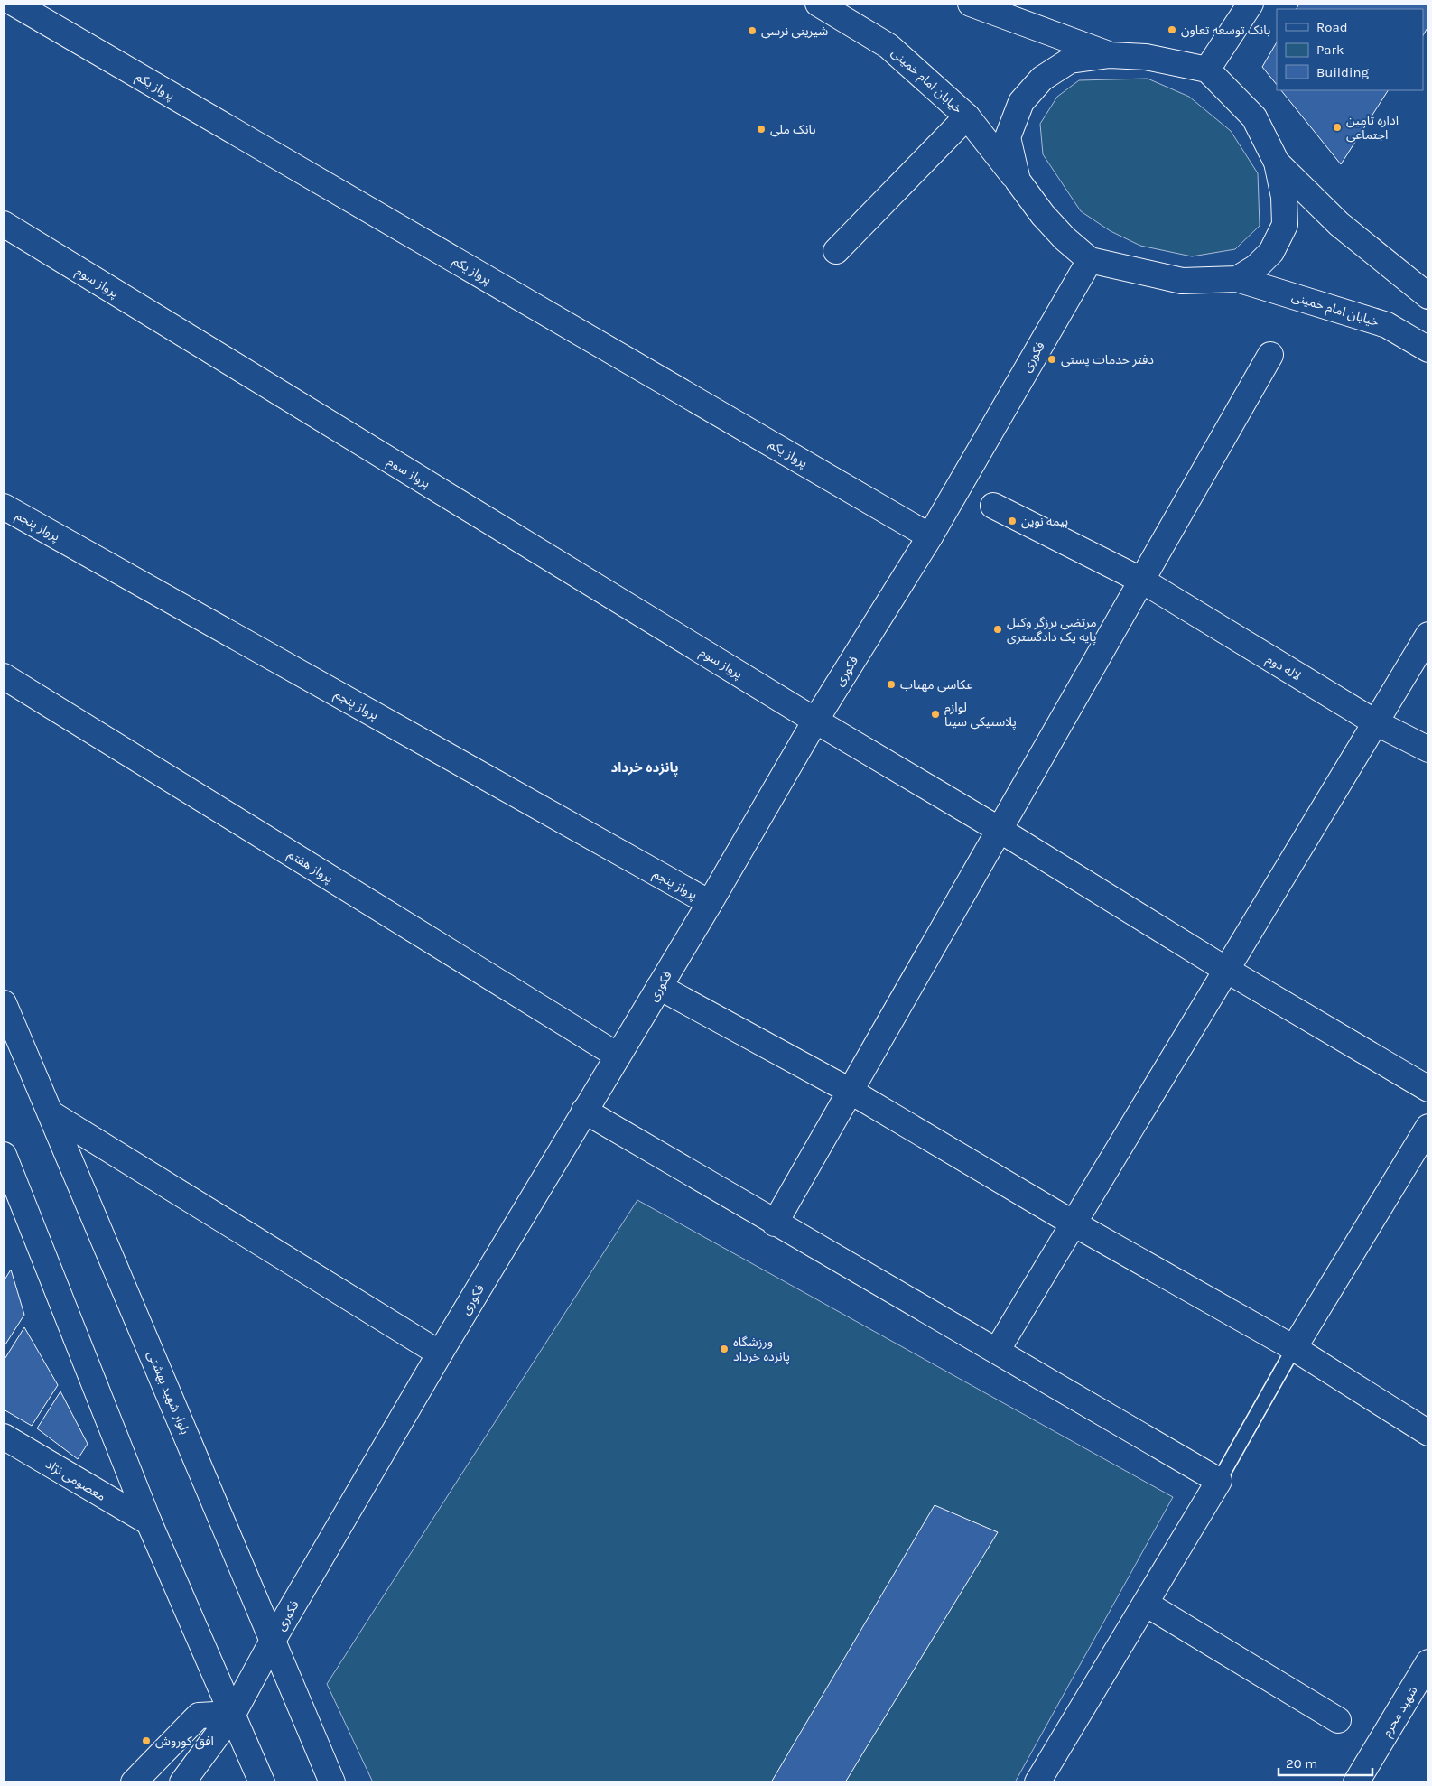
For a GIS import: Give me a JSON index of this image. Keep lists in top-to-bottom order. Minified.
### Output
{"streets":{"street":["خیابان امام خمینی","پرواز یکم","پرواز سوم","فکوری","پرواز پنجم","لاله دوم","پرواز هفتم","بلوار شهید بهشتی","معصومی نژاد","شهید محرم"]},"crossings":[["خیابان امام خمینی","فکوری"],["پرواز یکم","فکوری"],["پرواز سوم","فکوری"],["فکوری","پرواز پنجم"],["فکوری","پرواز هفتم"],["فکوری","بلوار شهید بهشتی"]],"districts":["پانزده خرداد"],"places":["بانک توسعه تعاون","شیرینی نرسی","اداره تامین اجتماعی","بانک ملی","دفتر خدمات پستی","بیمه نوین","مرتضی برزگر وکیل پایه یک دادگستری","عکاسی مهتاب","لوازم پلاستیکی سینا","ورزشگاه پانزده خرداد","افق کوروش"],"legend":["Road","Park","Building"],"scale_bar":"20 m"}
